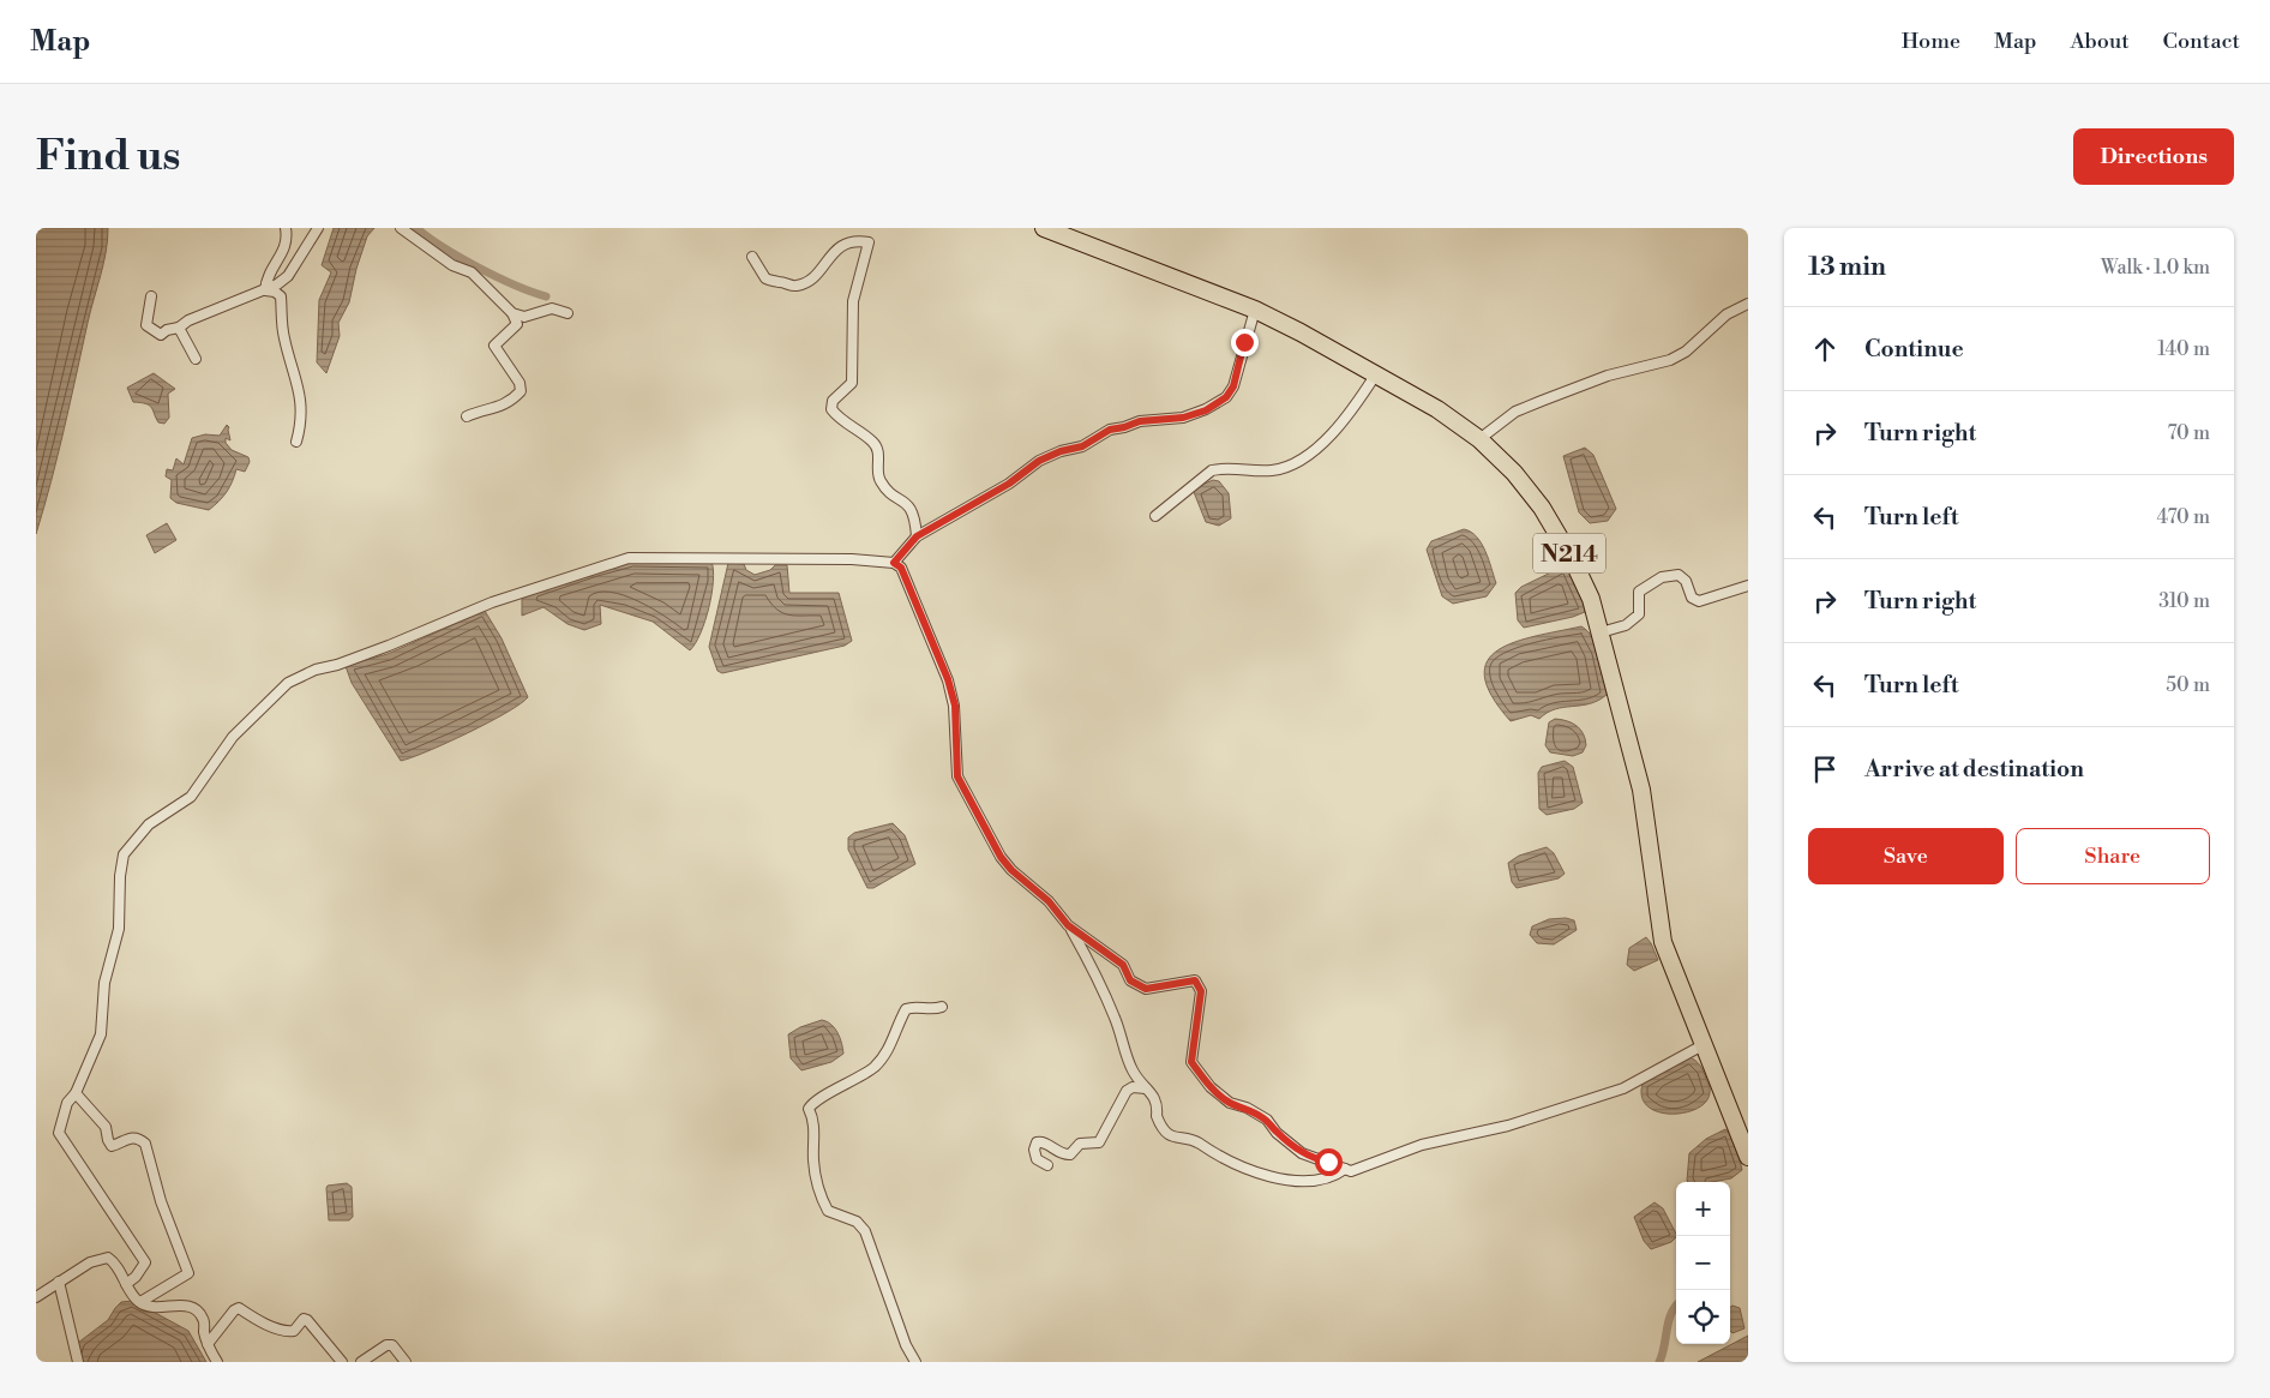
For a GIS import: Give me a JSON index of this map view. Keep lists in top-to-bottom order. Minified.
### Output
{"streets":{"highway":["N214"]},"page":{"header":"Map","nav":["Home","Map","About","Contact"],"buttons":["Directions",["Save","Share"]],"title":"Find us","heading":["13 min","Walk · 1.0 km"],"list":[["Continue","140 m"],["Turn right","70 m"],["Turn left","470 m"],["Turn right","310 m"],["Turn left","50 m"],"Arrive at destination"],"map_buttons":["+","−"]}}
